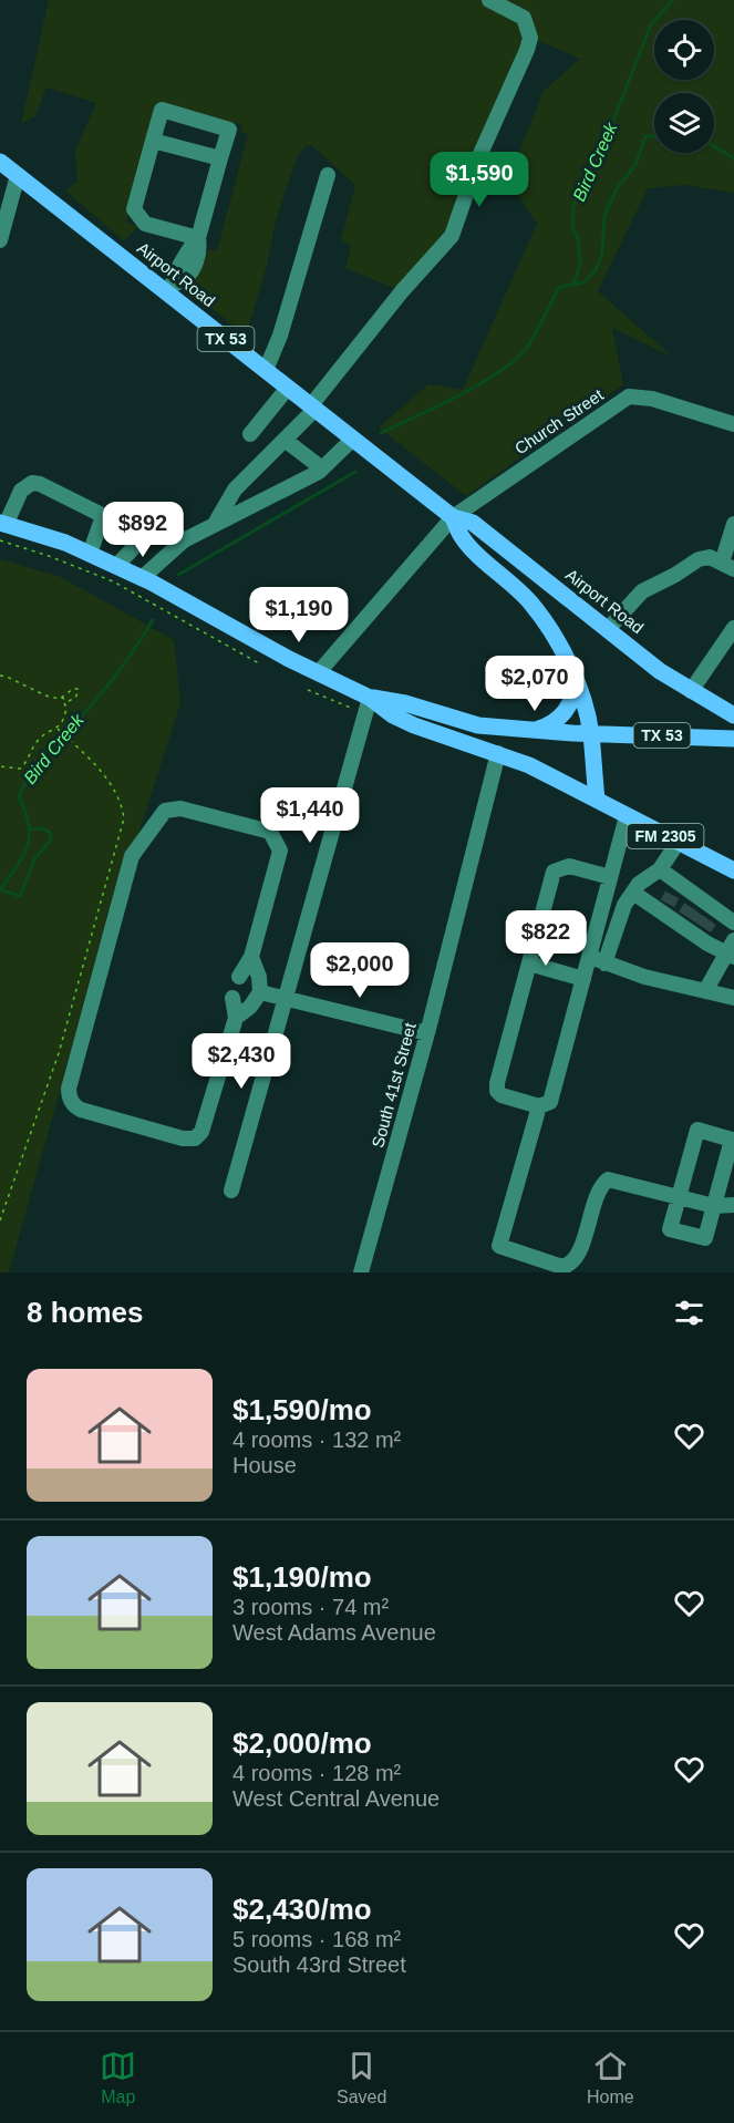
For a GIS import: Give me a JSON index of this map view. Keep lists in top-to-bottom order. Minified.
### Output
{"streets":{"main road":["Airport Road","TX 53","FM 2305"],"street":["Church Street","South 41st Street"]},"crossings":[["Airport Road","TX 53"],["Airport Road","Church Street"],["Airport Road","FM 2305"],["TX 53","FM 2305"],["Church Street","FM 2305"],["FM 2305","South 41st Street"]],"water":["Bird Creek"],"page":{"price":["$1,590","$892","$1,190","$2,070","$1,440","$822","$2,000","$2,430"],"heading":"8 homes","list":[{"name":"$1,590/mo","note":"4 rooms · 132 m² · House"},{"name":"$1,190/mo","note":"3 rooms · 74 m² · West Adams Avenue"},{"name":"$2,000/mo","note":"4 rooms · 128 m² · West Central Avenue"},{"name":"$2,430/mo","note":"5 rooms · 168 m² · South 43rd Street"}],"tabs":["Map","Saved","Home"]}}
